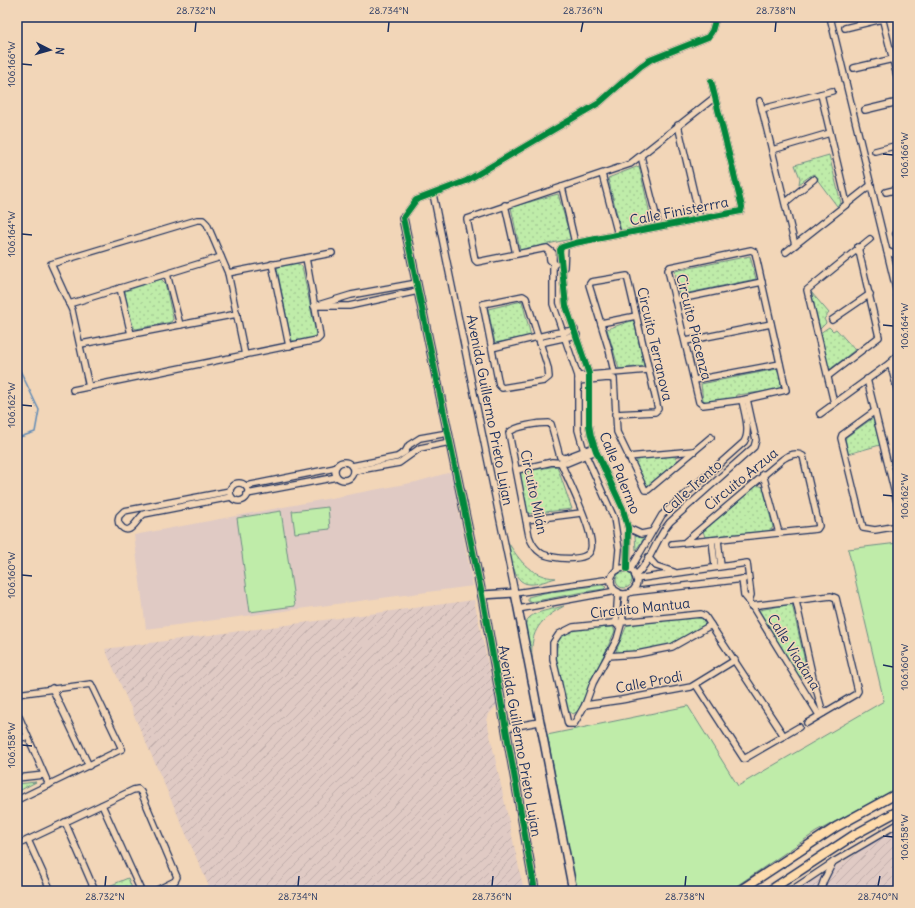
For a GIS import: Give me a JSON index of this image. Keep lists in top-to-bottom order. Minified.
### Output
{"streets":{"street":["Calle Finisterrra","Circuito Piacenza","Circuito Terranova","Avenida Guillermo Prieto Lujan","Calle Palermo","Circuito Arzua","Calle Trento","Circuito Milán","Circuito Mantua","Calle Viadana","Calle Prodi"]},"crossings":[["Calle Finisterrra","Calle Palermo"],["Circuito Piacenza","Calle Trento"],["Calle Palermo","Calle Trento"],["Calle Palermo","Circuito Milán"],["Circuito Mantua","Calle Prodi"]],"north":"right","coordinates":["28.732°N","28.734°N","28.736°N","28.738°N","106.166°W","106.164°W","106.162°W","106.160°W","106.158°W","28.740°N"]}
